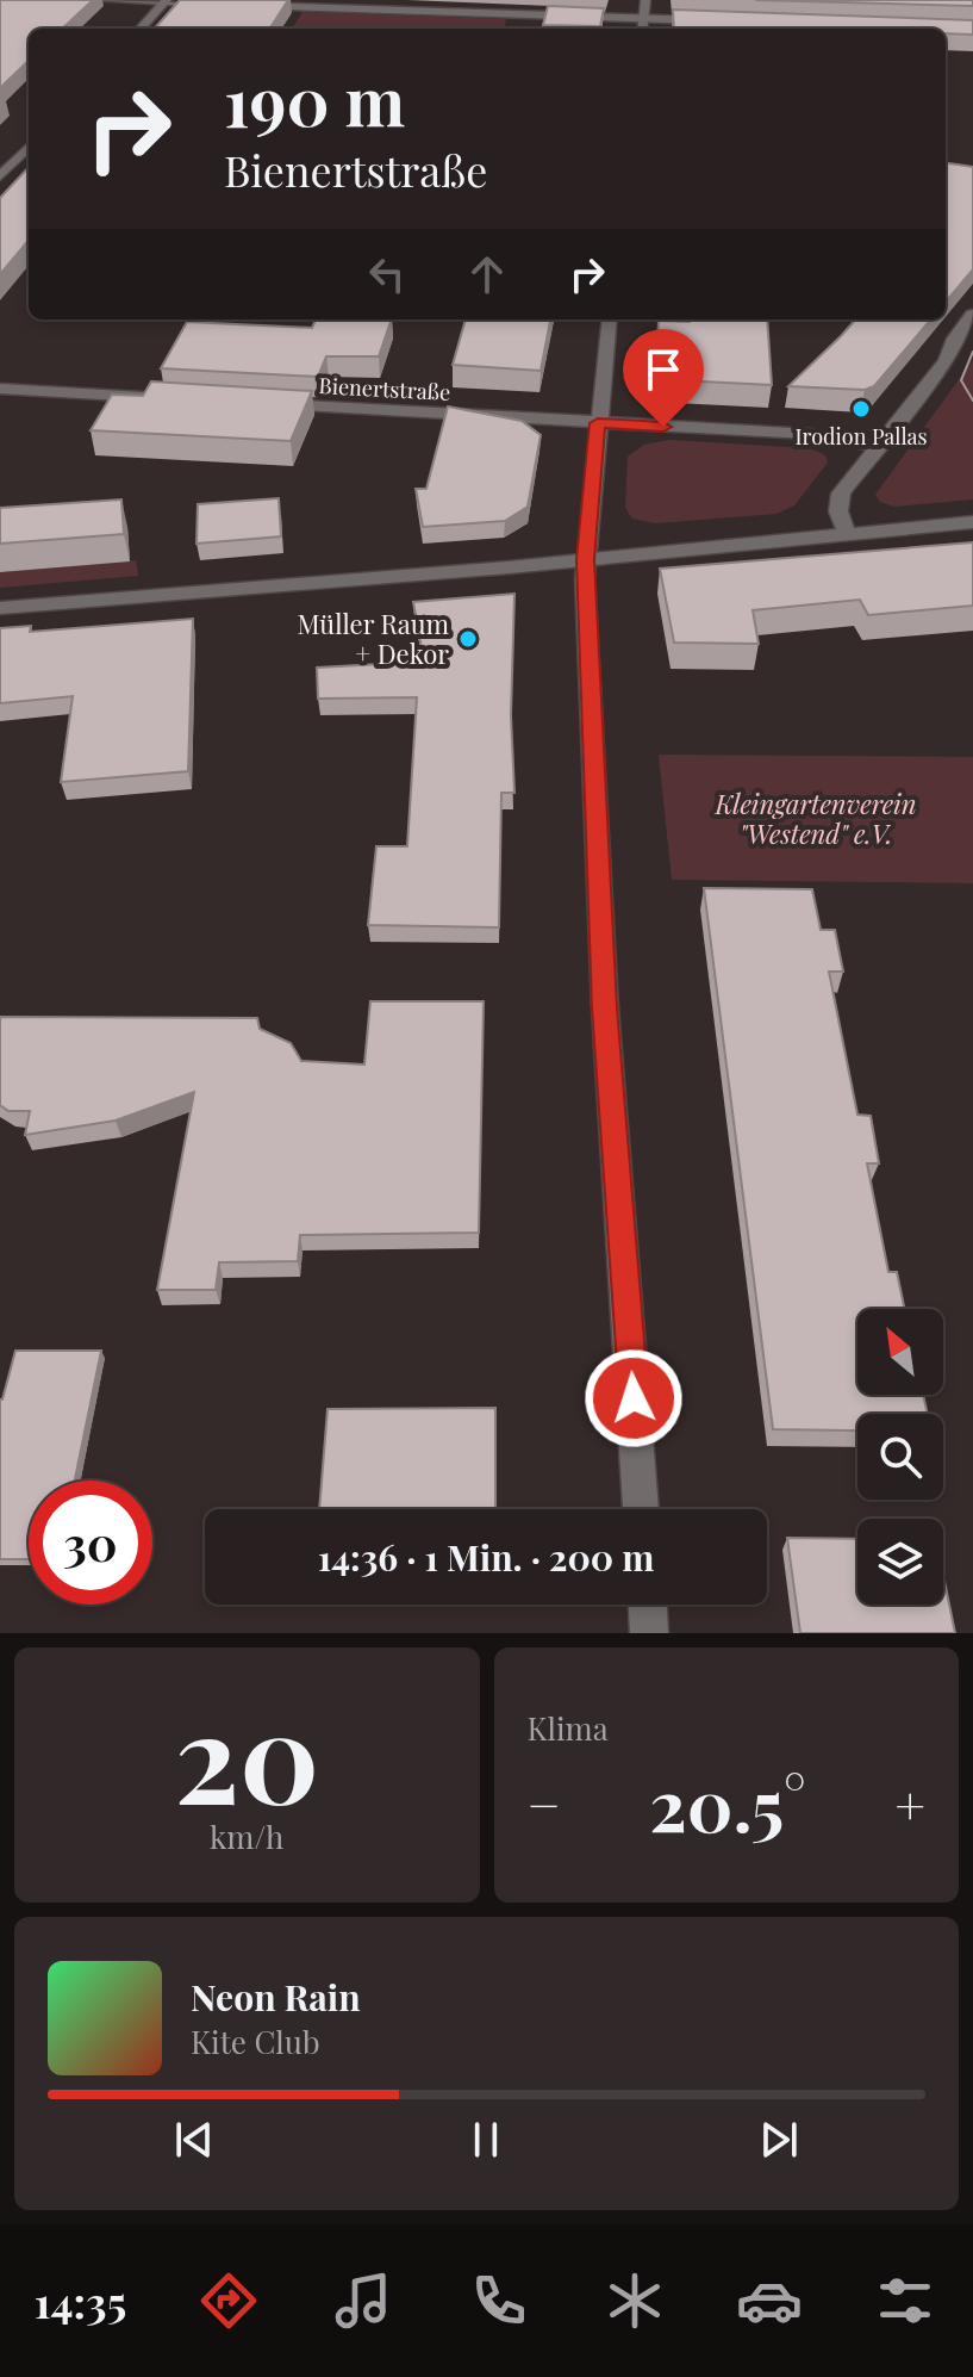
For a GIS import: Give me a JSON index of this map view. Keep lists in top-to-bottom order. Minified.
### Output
{"streets":{"street":["Bienertstraße"]},"parks":["Kleingartenverein \"Westend\" e.V."],"places":["Irodion Pallas","Müller Raum + Dekor"],"north":"top left","page":{"turn":["190 m","Bienertstraße"],"limit":"30","trip":"14:36 · 1 Min. · 200 m","tile":[["20","km/h"],"Klima"],"heat":["−","20.5°","+"],"song":["Neon Rain","Kite Club"],"tabs":"14:35"}}
